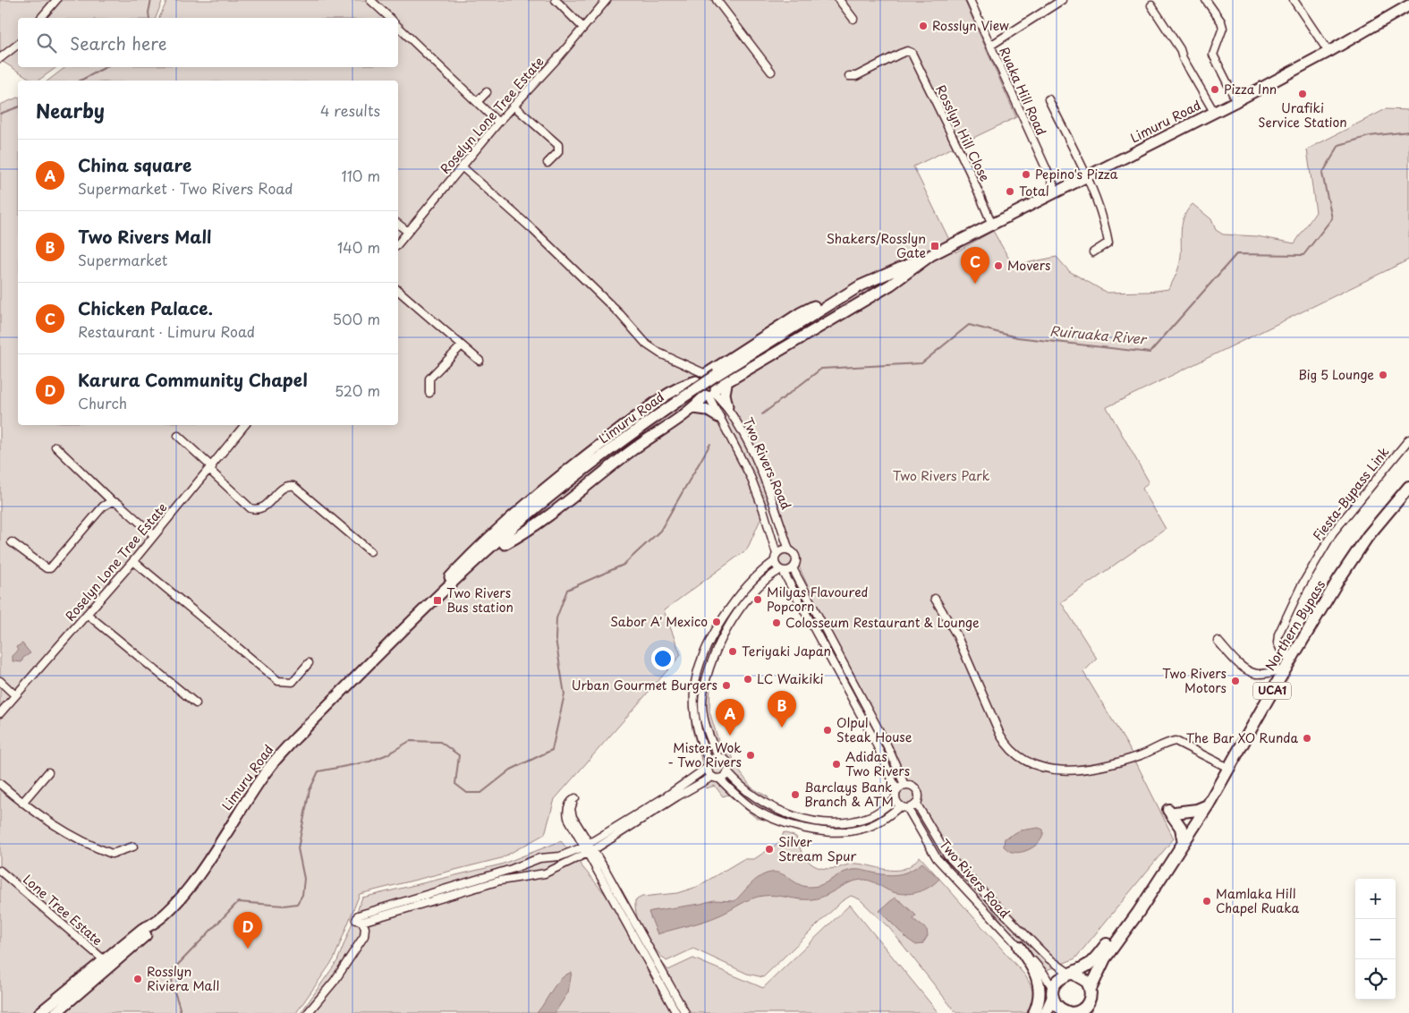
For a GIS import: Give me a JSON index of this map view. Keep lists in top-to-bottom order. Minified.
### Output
{"streets":{"main road":["Limuru Road","Northern Bypass","UCA1"],"street":["Ruaka Hill Road","Roselyn Lone Tree Estate","Rosslyn Hill Close","Two Rivers Road","Fiesta-Bypass Link","Lone Tree Estate"]},"crossings":[["Ruaka Hill Road","Limuru Road"],["Limuru Road","Rosslyn Hill Close"],["Limuru Road","Two Rivers Road"],["Limuru Road","Lone Tree Estate"],["Two Rivers Road","Northern Bypass"],["Fiesta-Bypass Link","Northern Bypass"]],"water":["Ruiruaka River"],"parks":["Two Rivers Park"],"places":{"other":["Rosslyn View","Pizza Inn","Urafiki Service Station","Pepino's Pizza","Total","Movers","Big 5 Lounge","Milyas Flavoured Popcorn","Sabor A' Mexico","Colosseum Restaurant & Lounge","Teriyaki Japan","LC Waikiki","Two Rivers Motors","Urban Gourmet Burgers","Olpul Steak House","The Bar XO Runda","Mister Wok - Two Rivers","Adidas Two Rivers","Barclays Bank Branch & ATM","Silver Stream Spur","Mamlaka Hill Chapel Ruaka","Rosslyn Riviera Mall"],"transit":["Shakers/Rosslyn Gate","Two Rivers Bus station"]},"page":{"search":"Search here","heading":["Nearby","4 results"],"list":[{"mark":"A","name":"China square","note":"Supermarket · Two Rivers Road","value":"110 m"},{"mark":"B","name":"Two Rivers Mall","note":"Supermarket","value":"140 m"},{"mark":"C","name":"Chicken Palace.","note":"Restaurant · Limuru Road","value":"500 m"},{"mark":"D","name":"Karura Community Chapel","note":"Church","value":"520 m"}],"pins":["C","B","A","D"],"map_buttons":["+","−"]}}
